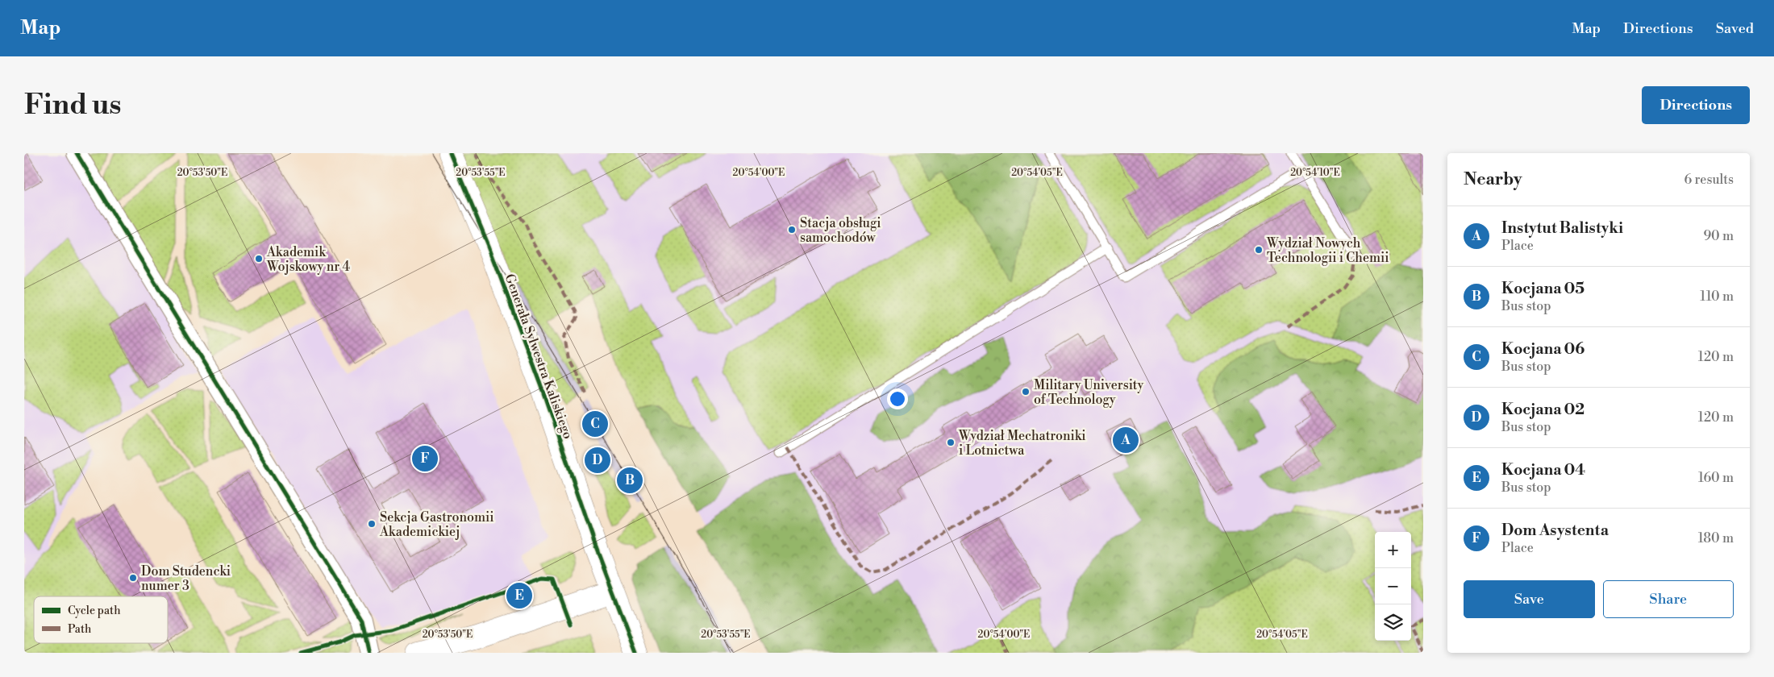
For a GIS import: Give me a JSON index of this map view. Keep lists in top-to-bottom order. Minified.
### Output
{"streets":{"street":["Generała Sylwestra Kaliskiego"]},"places":["Stacja obsługi samochodów","Wydział Nowych Technologii i Chemii","Akademik Wojskowy nr 4","Military University of Technology","Wydział Mechatroniki i Lotnictwa","Sekcja Gastronomii Akademickiej","Dom Studencki numer 3"],"legend":["Cycle path","Path"],"page":{"header":"Map","nav":["Map","Directions","Saved"],"buttons":["Directions",["Save","Share"]],"title":"Find us","heading":["Nearby","6 results"],"list":[{"mark":"A","name":"Instytut Balistyki","note":"Place","value":"90 m"},{"mark":"B","name":"Kocjana 05","note":"Bus stop","value":"110 m"},{"mark":"C","name":"Kocjana 06","note":"Bus stop","value":"120 m"},{"mark":"D","name":"Kocjana 02","note":"Bus stop","value":"120 m"},{"mark":"E","name":"Kocjana 04","note":"Bus stop","value":"160 m"},{"mark":"F","name":"Dom Asystenta","note":"Place","value":"180 m"}],"pins":["C","A","F","D","B","E"],"map_buttons":["+","−"]},"coordinates":["20°53'50\"E","20°53'55\"E","20°54'00\"E","20°54'05\"E","20°54'10\"E"]}
